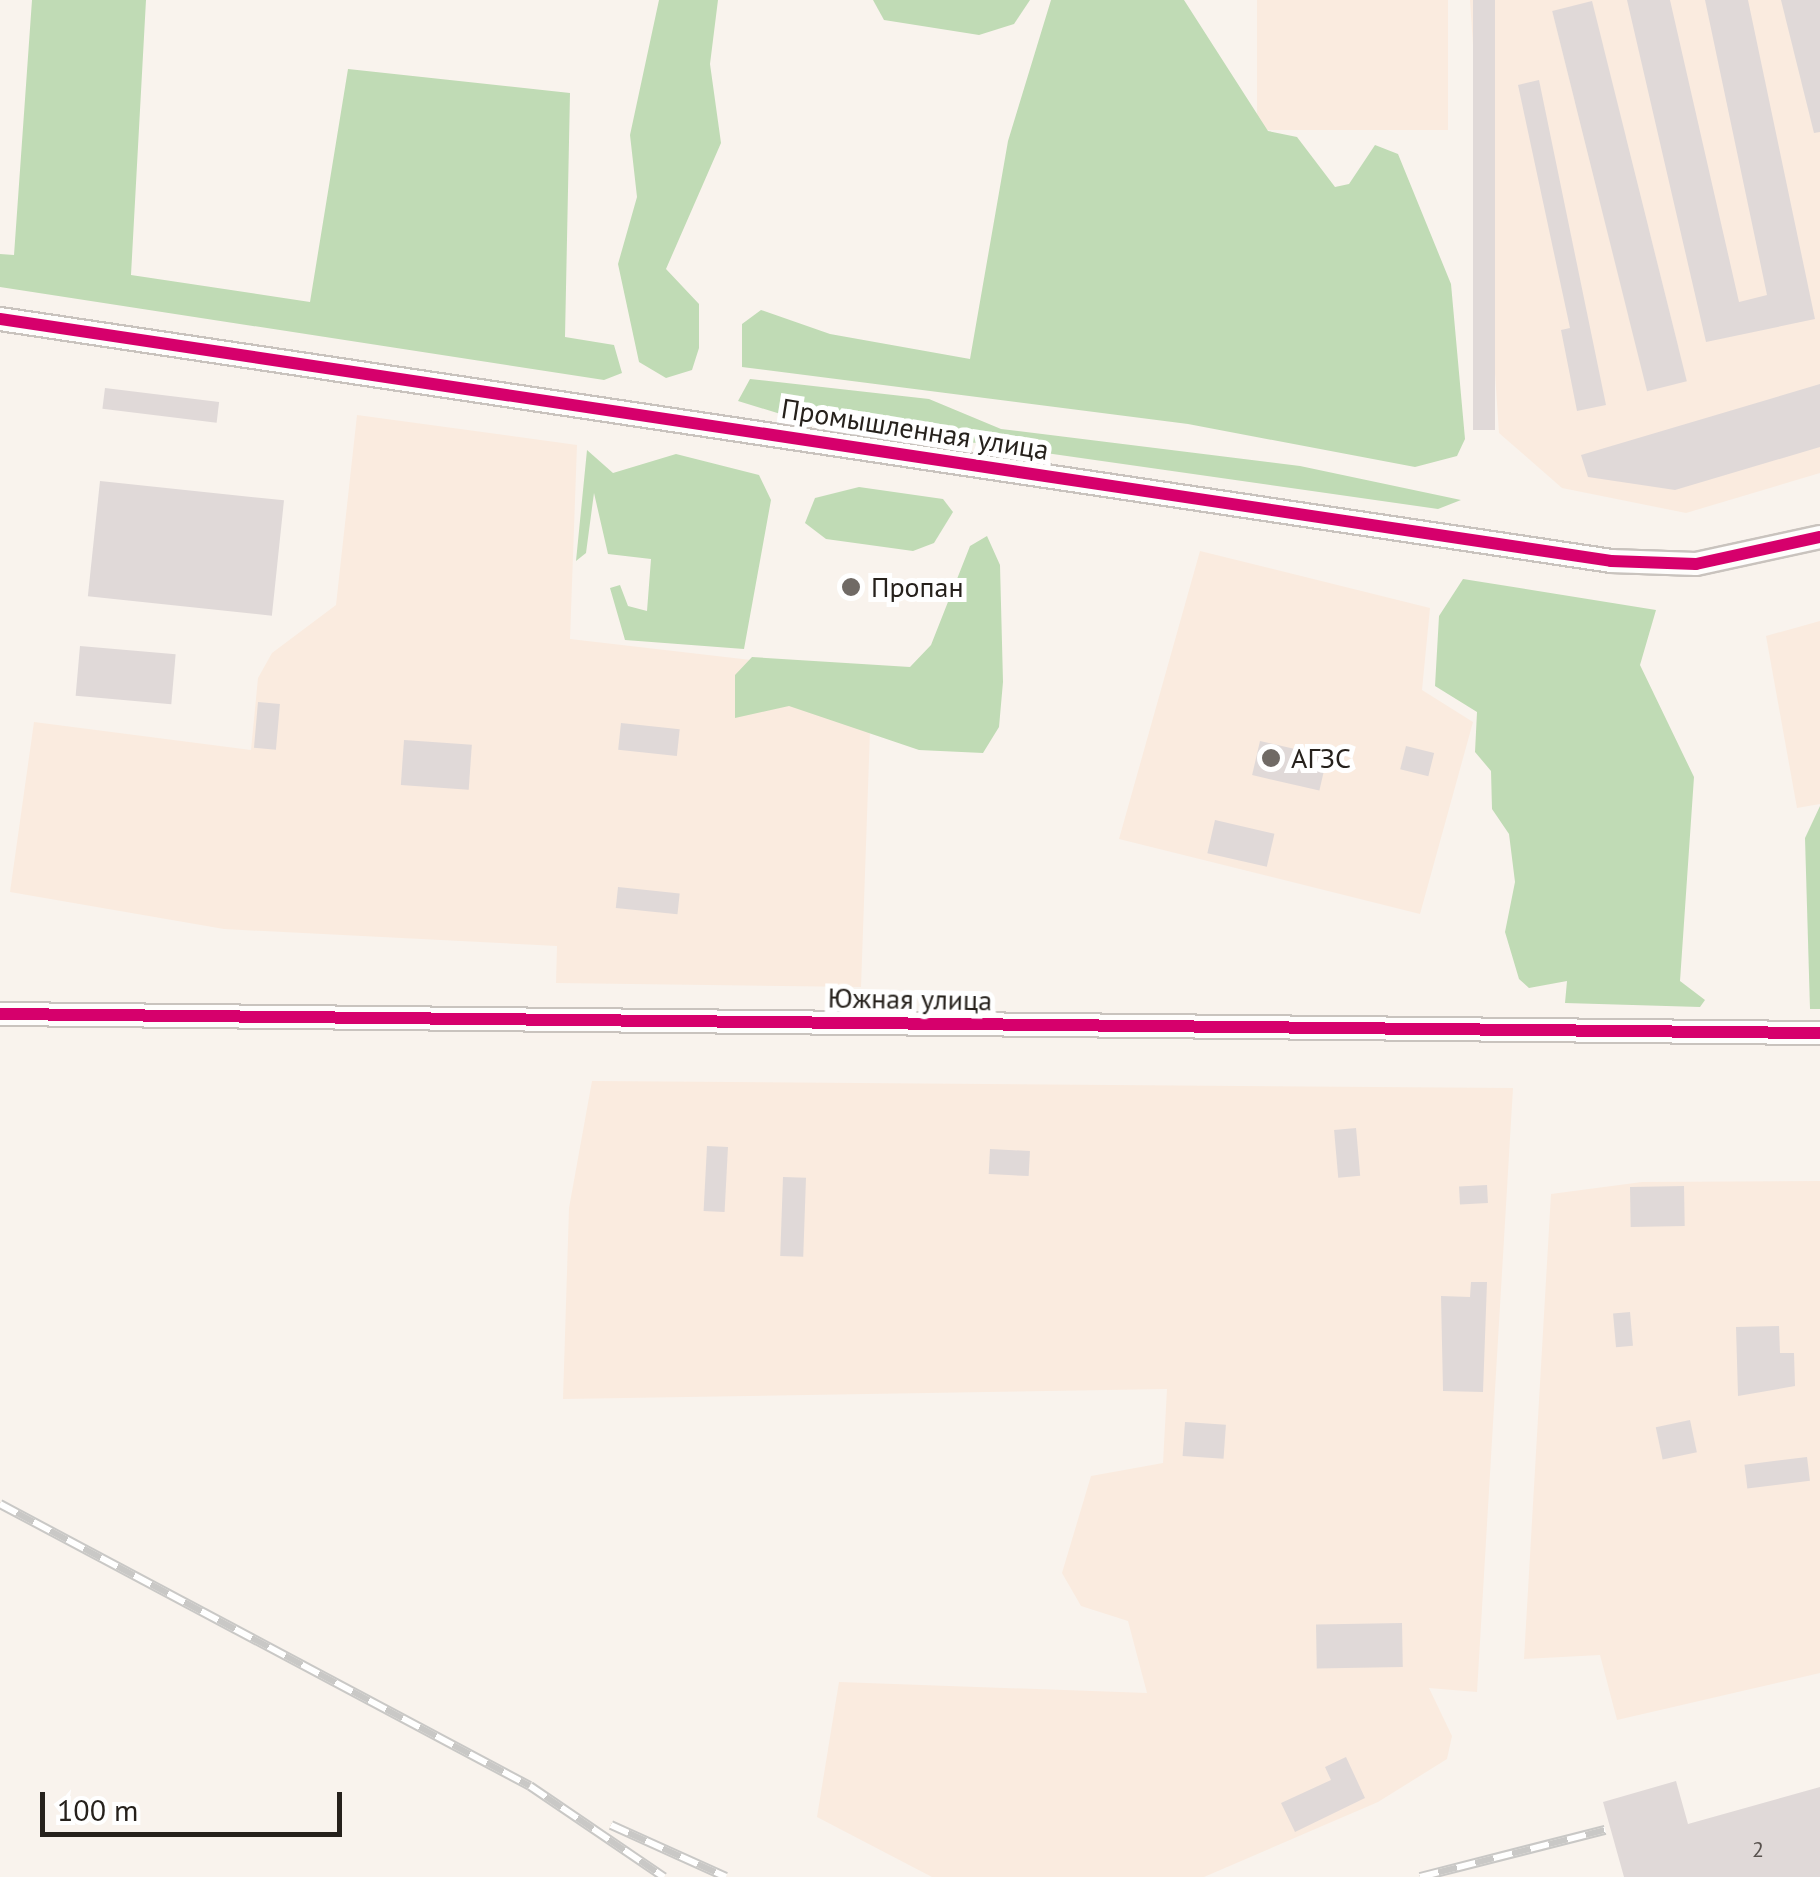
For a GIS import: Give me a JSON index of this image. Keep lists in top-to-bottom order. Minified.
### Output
{"streets":{"street":["Промышленная улица","Южная улица"]},"places":["Пропан","АГЗС"],"house_numbers":["2"],"scale_bar":"100 m"}
